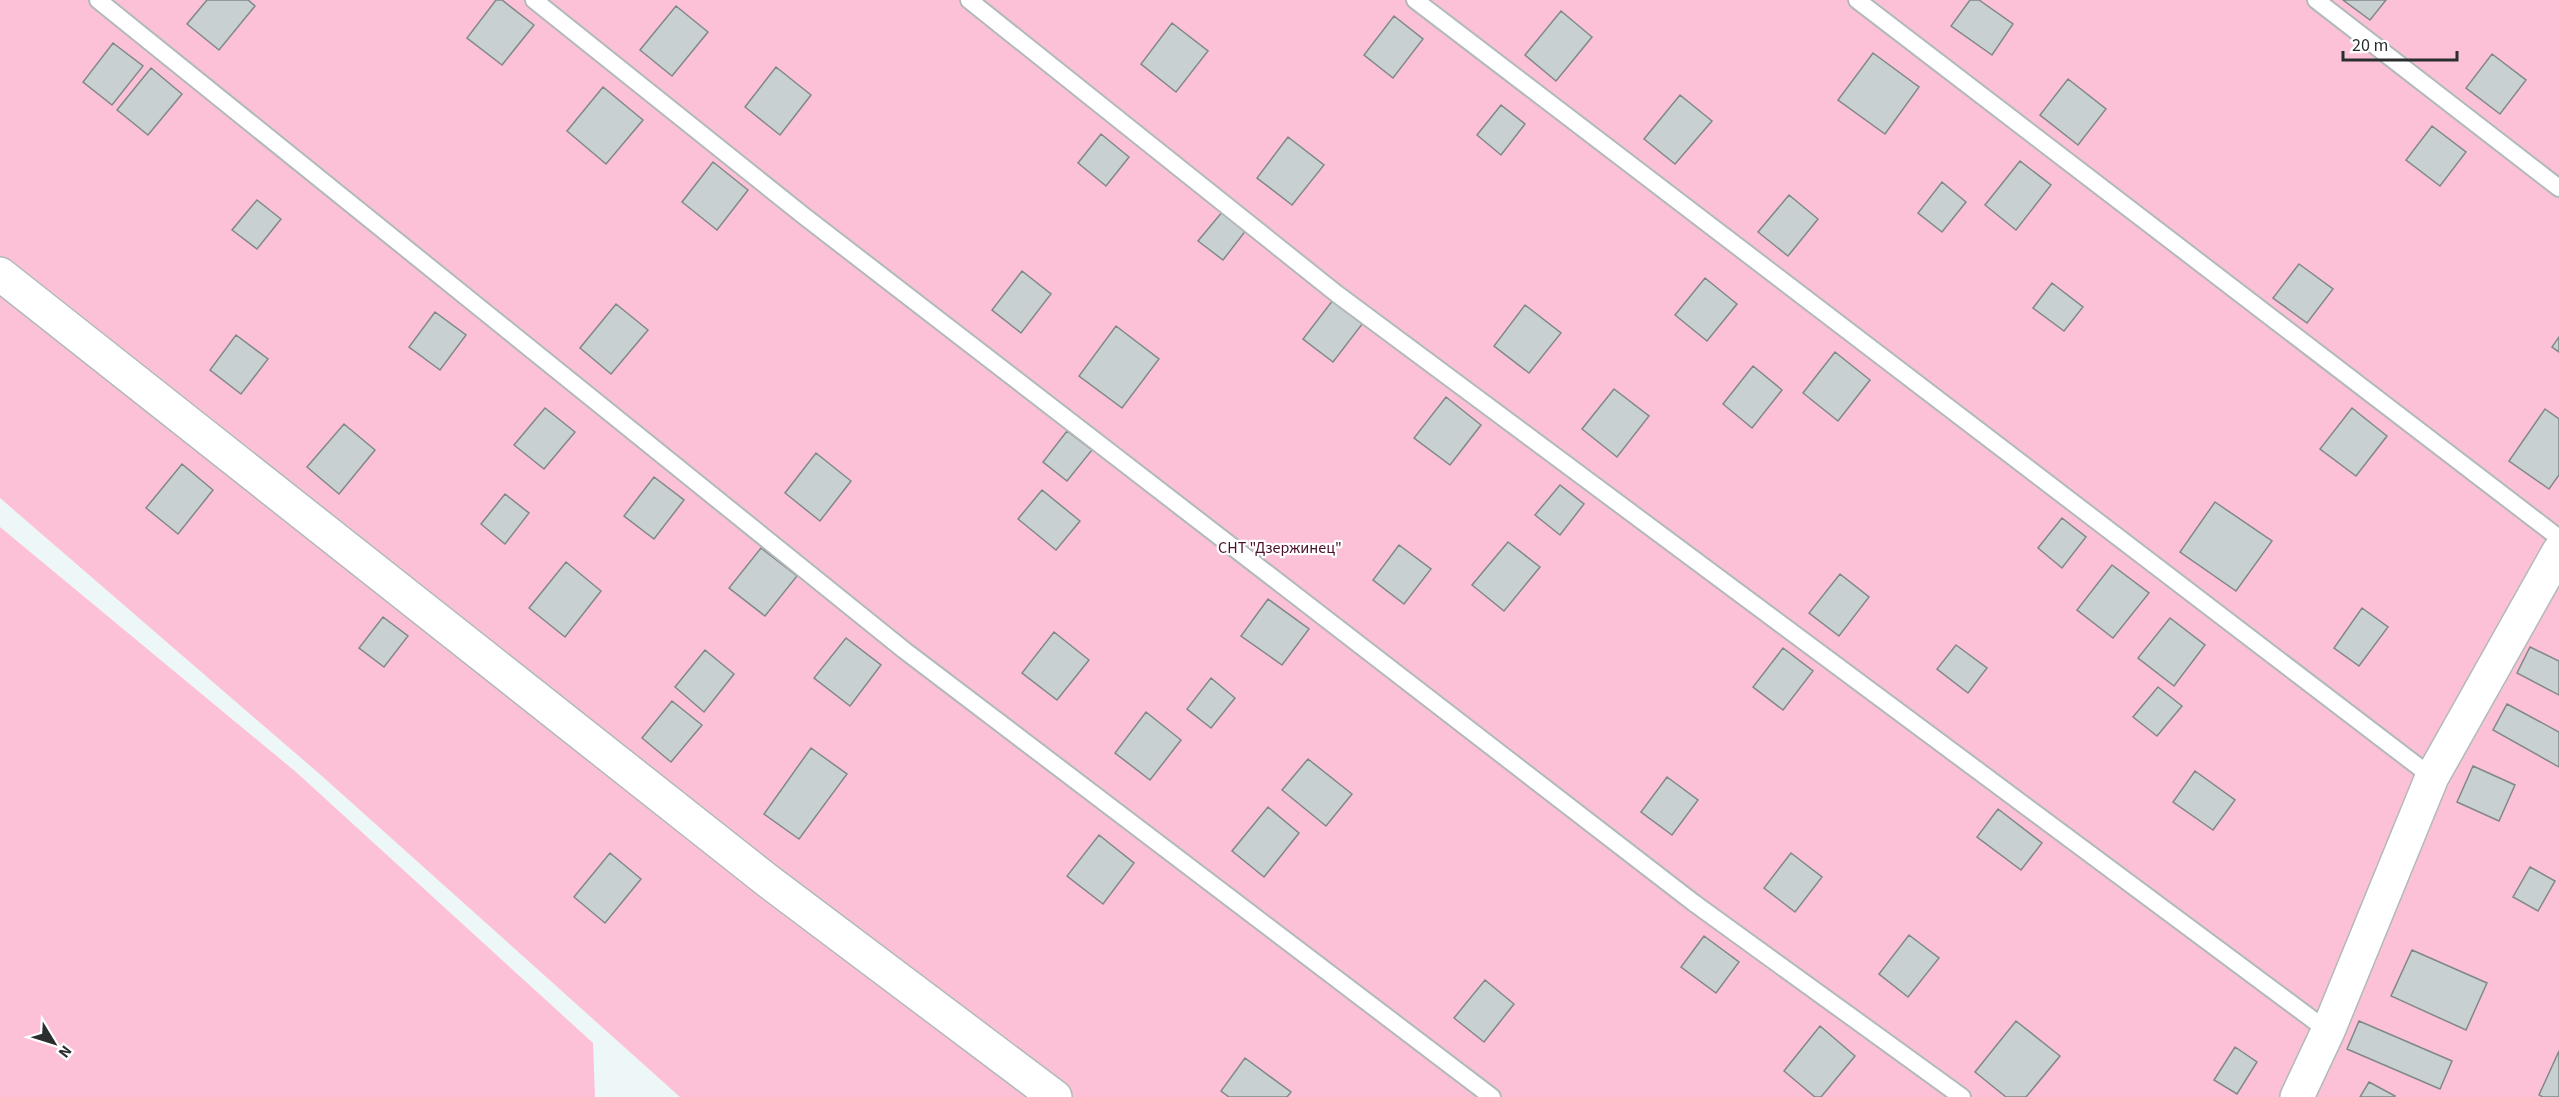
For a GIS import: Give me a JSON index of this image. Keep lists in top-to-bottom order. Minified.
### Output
{"parks":["СНТ \"Дзержинец\""],"scale_bar":"20 m","north":"bottom right"}
